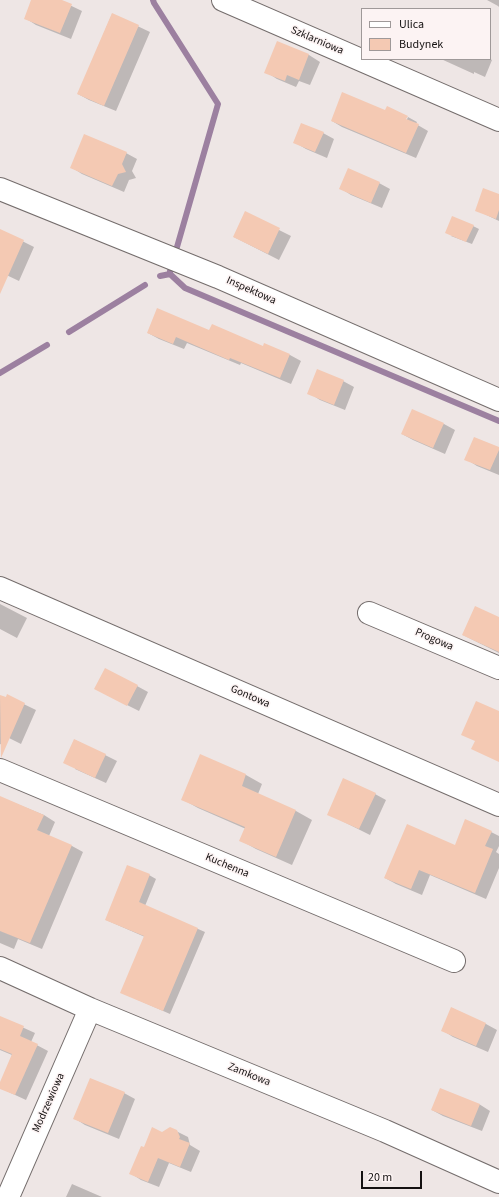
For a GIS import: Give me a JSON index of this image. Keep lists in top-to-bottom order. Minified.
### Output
{"streets":{"street":["Szklarniowa","Inspektowa","Progowa","Gontowa","Kuchenna","Zamkowa","Modrzewiowa"]},"crossings":[["Zamkowa","Modrzewiowa"]],"legend":["Ulica","Budynek"],"scale_bar":"20 m"}
